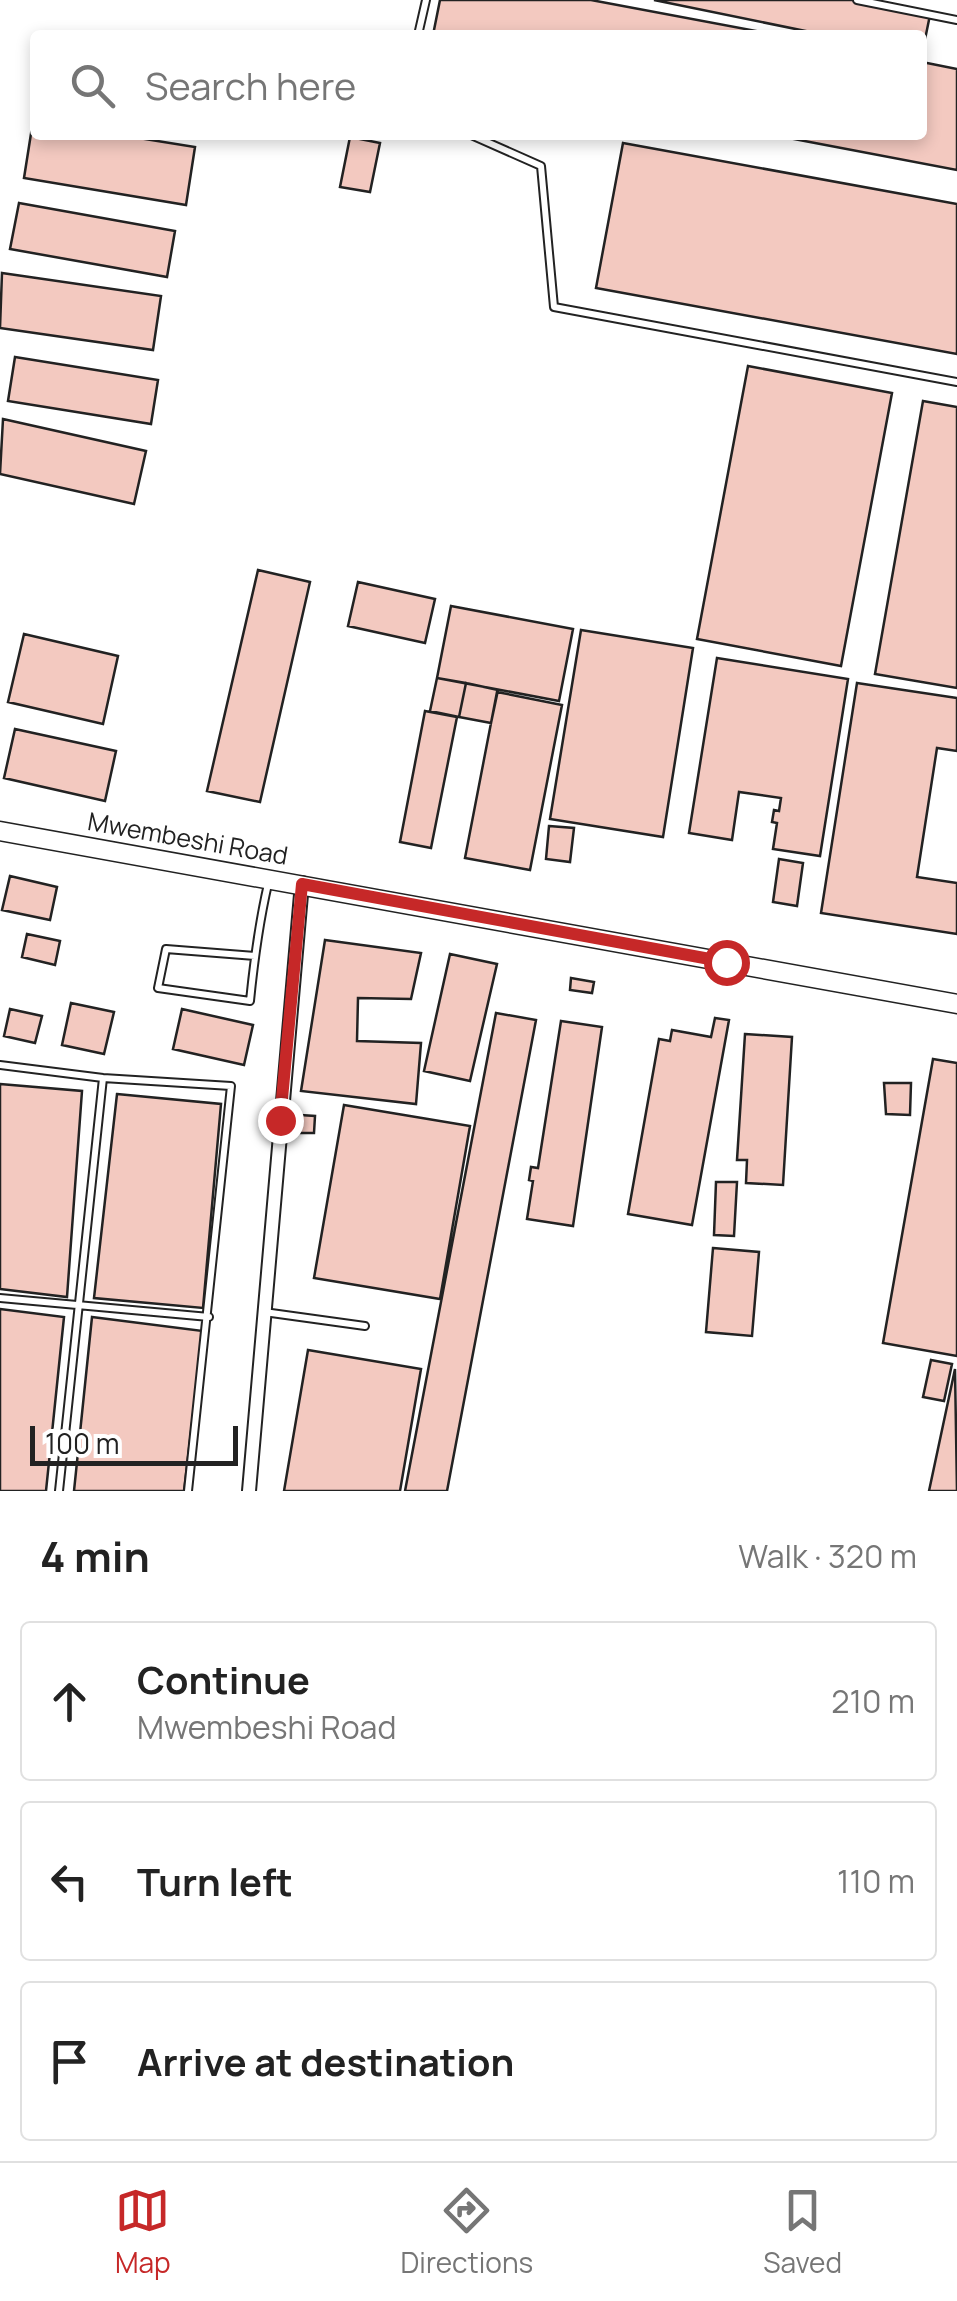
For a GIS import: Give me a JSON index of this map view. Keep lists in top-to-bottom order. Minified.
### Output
{"streets":{"street":["Mwembeshi Road"]},"scale_bar":"100 m","page":{"search":"Search here","scale":"100 m","heading":["4 min","Walk · 320 m"],"list":[["Continue","Mwembeshi Road","210 m"],["Turn left","110 m"],"Arrive at destination"],"nav":["Map","Directions","Saved"]}}
